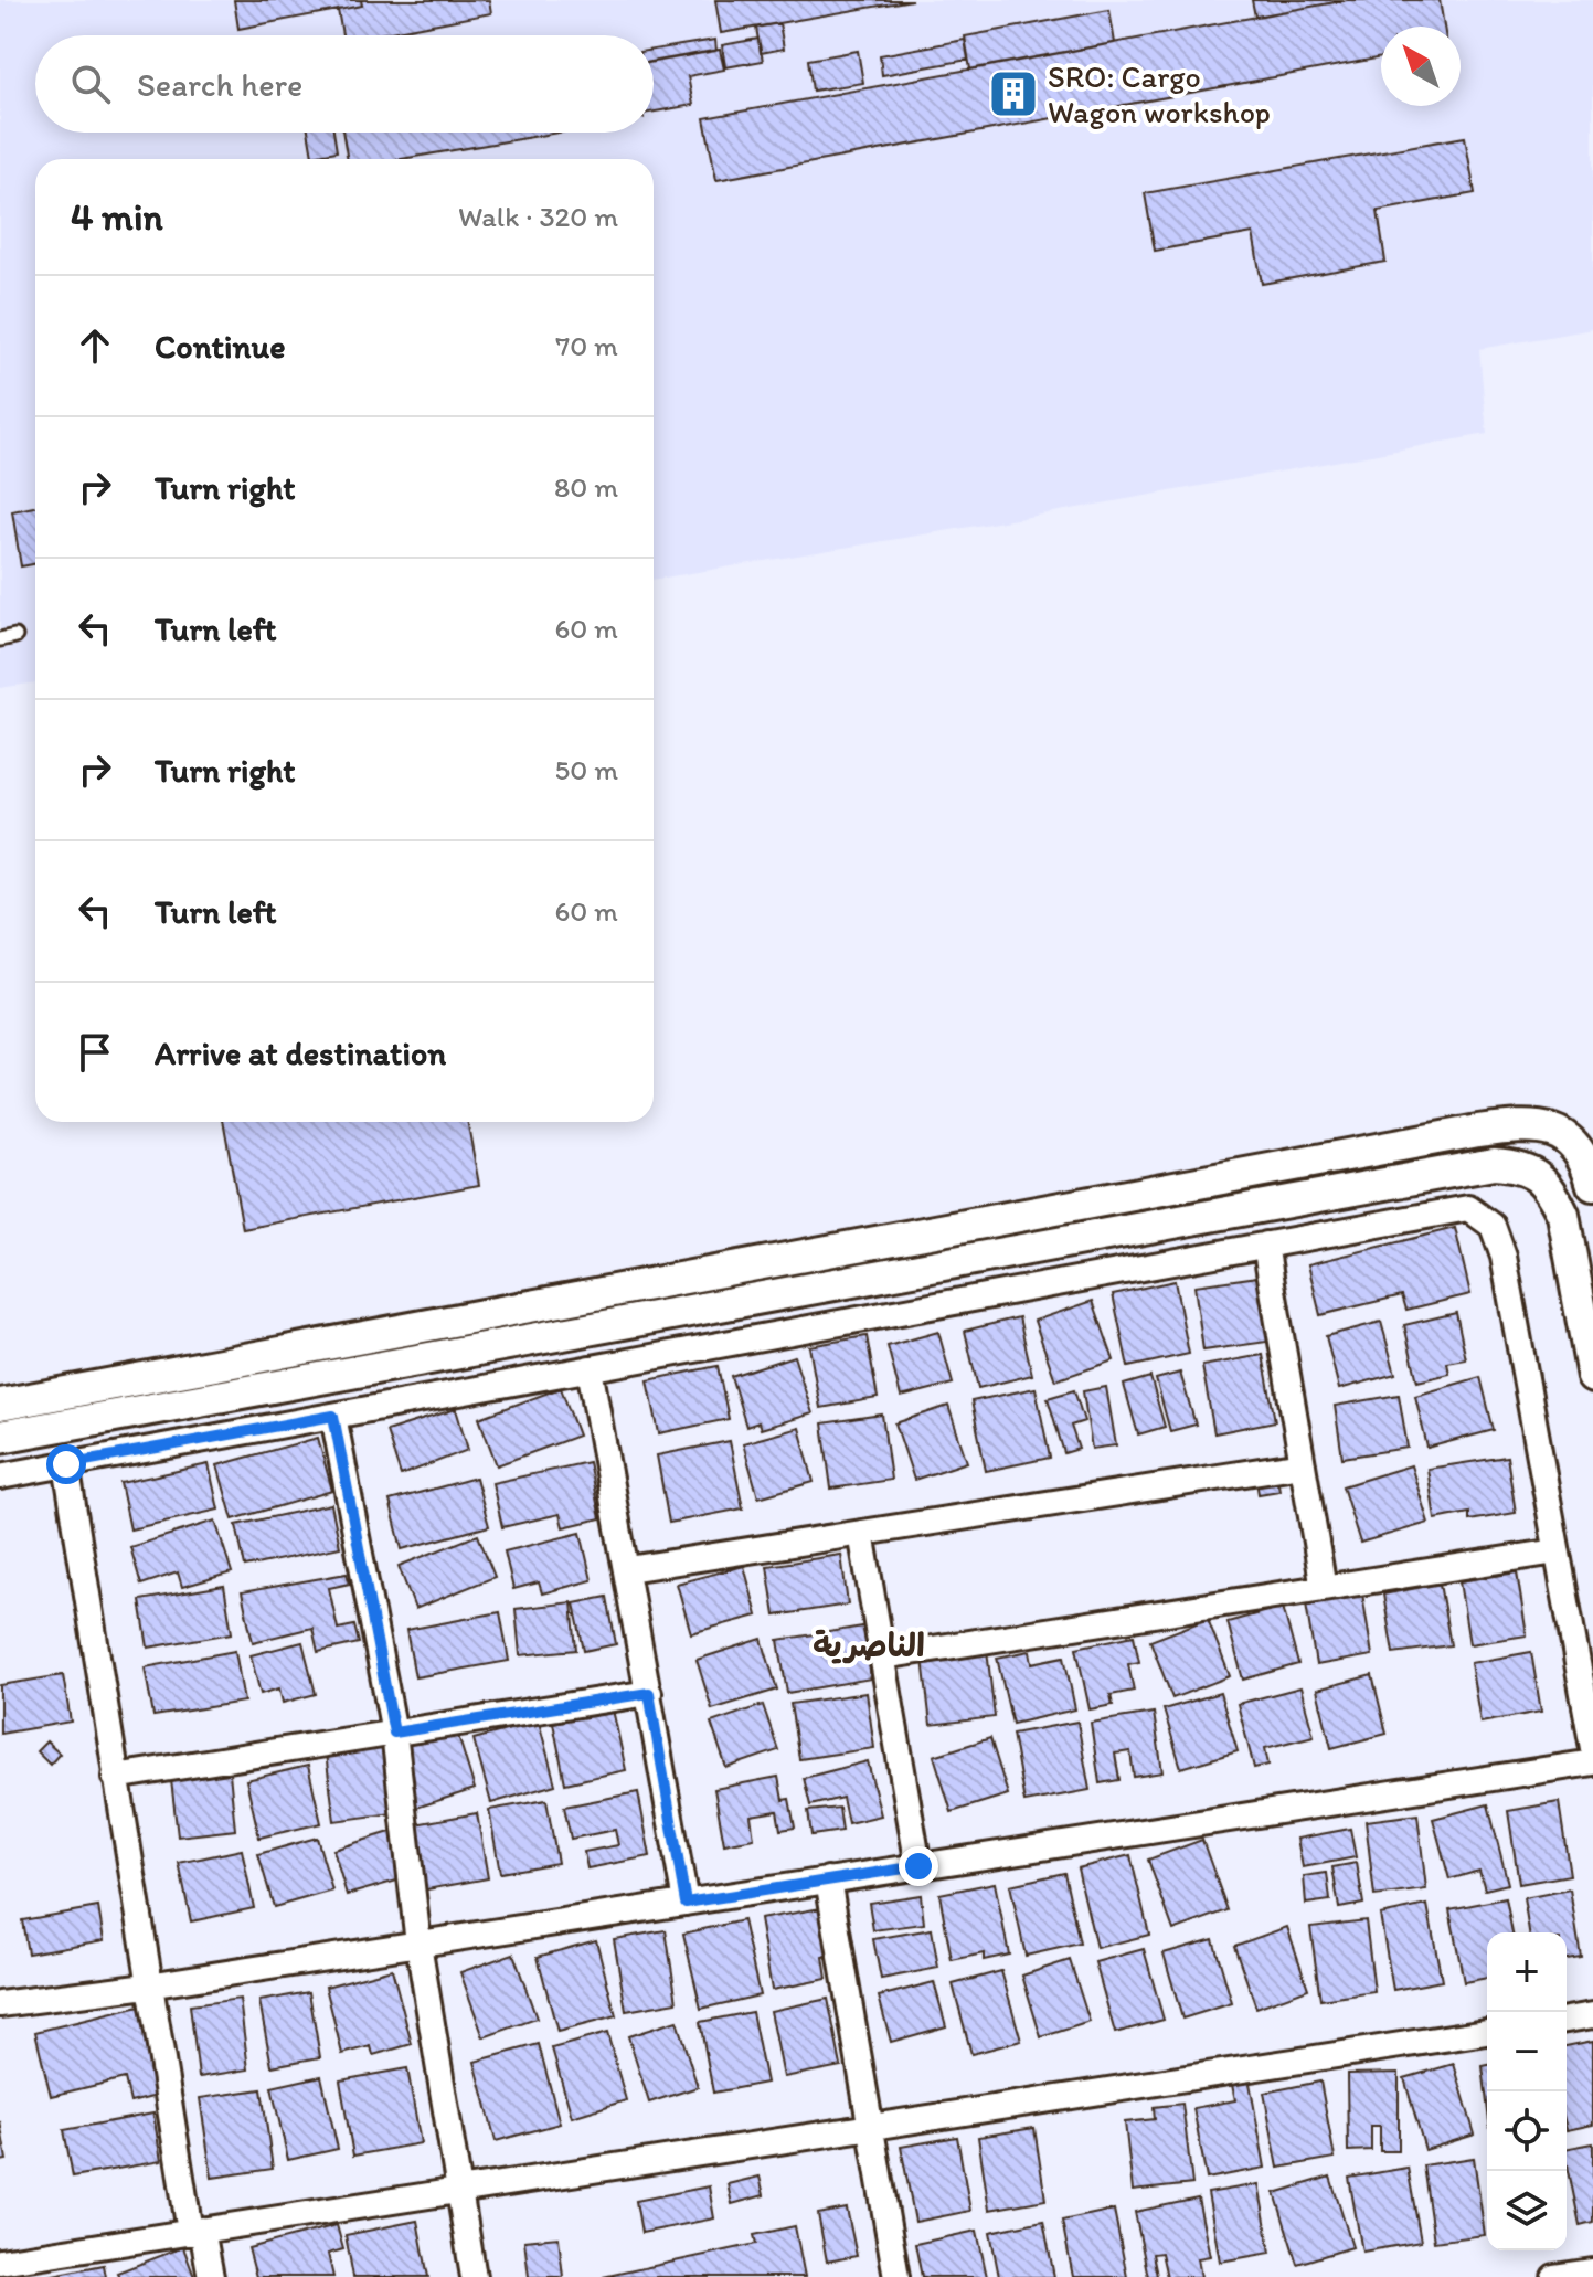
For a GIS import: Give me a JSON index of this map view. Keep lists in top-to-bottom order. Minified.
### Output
{"districts":["الناصرية"],"places":{"building":["SRO: Cargo Wagon workshop"]},"north":"top left","page":{"search":"Search here","heading":["4 min","Walk · 320 m"],"list":[["Continue","70 m"],["Turn right","80 m"],["Turn left","60 m"],["Turn right","50 m"],["Turn left","60 m"],"Arrive at destination"],"map_buttons":["+","−"]}}
